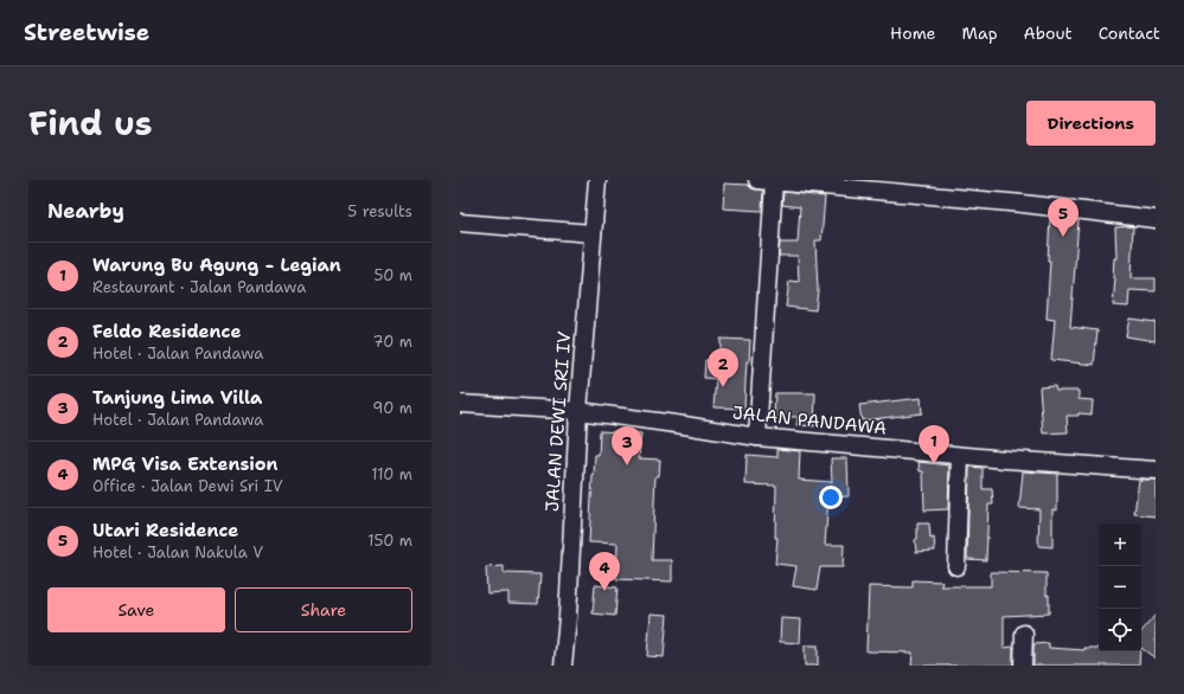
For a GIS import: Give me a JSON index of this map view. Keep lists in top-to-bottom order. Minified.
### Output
{"streets":{"street":["JALAN PANDAWA","JALAN DEWI SRI IV"]},"crossings":[["JALAN PANDAWA","JALAN DEWI SRI IV"]],"page":{"header":"Streetwise","nav":["Home","Map","About","Contact"],"title":"Find us","buttons":["Directions",["Save","Share"]],"heading":["Nearby","5 results"],"pins":["5","2","1","3","4"],"list":[{"mark":"1","name":"Warung Bu Agung - Legian","note":"Restaurant · Jalan Pandawa","value":"50 m"},{"mark":"2","name":"Feldo Residence","note":"Hotel · Jalan Pandawa","value":"70 m"},{"mark":"3","name":"Tanjung Lima Villa","note":"Hotel · Jalan Pandawa","value":"90 m"},{"mark":"4","name":"MPG Visa Extension","note":"Office · Jalan Dewi Sri IV","value":"110 m"},{"mark":"5","name":"Utari Residence","note":"Hotel · Jalan Nakula V","value":"150 m"}],"map_buttons":["+","−"]}}
